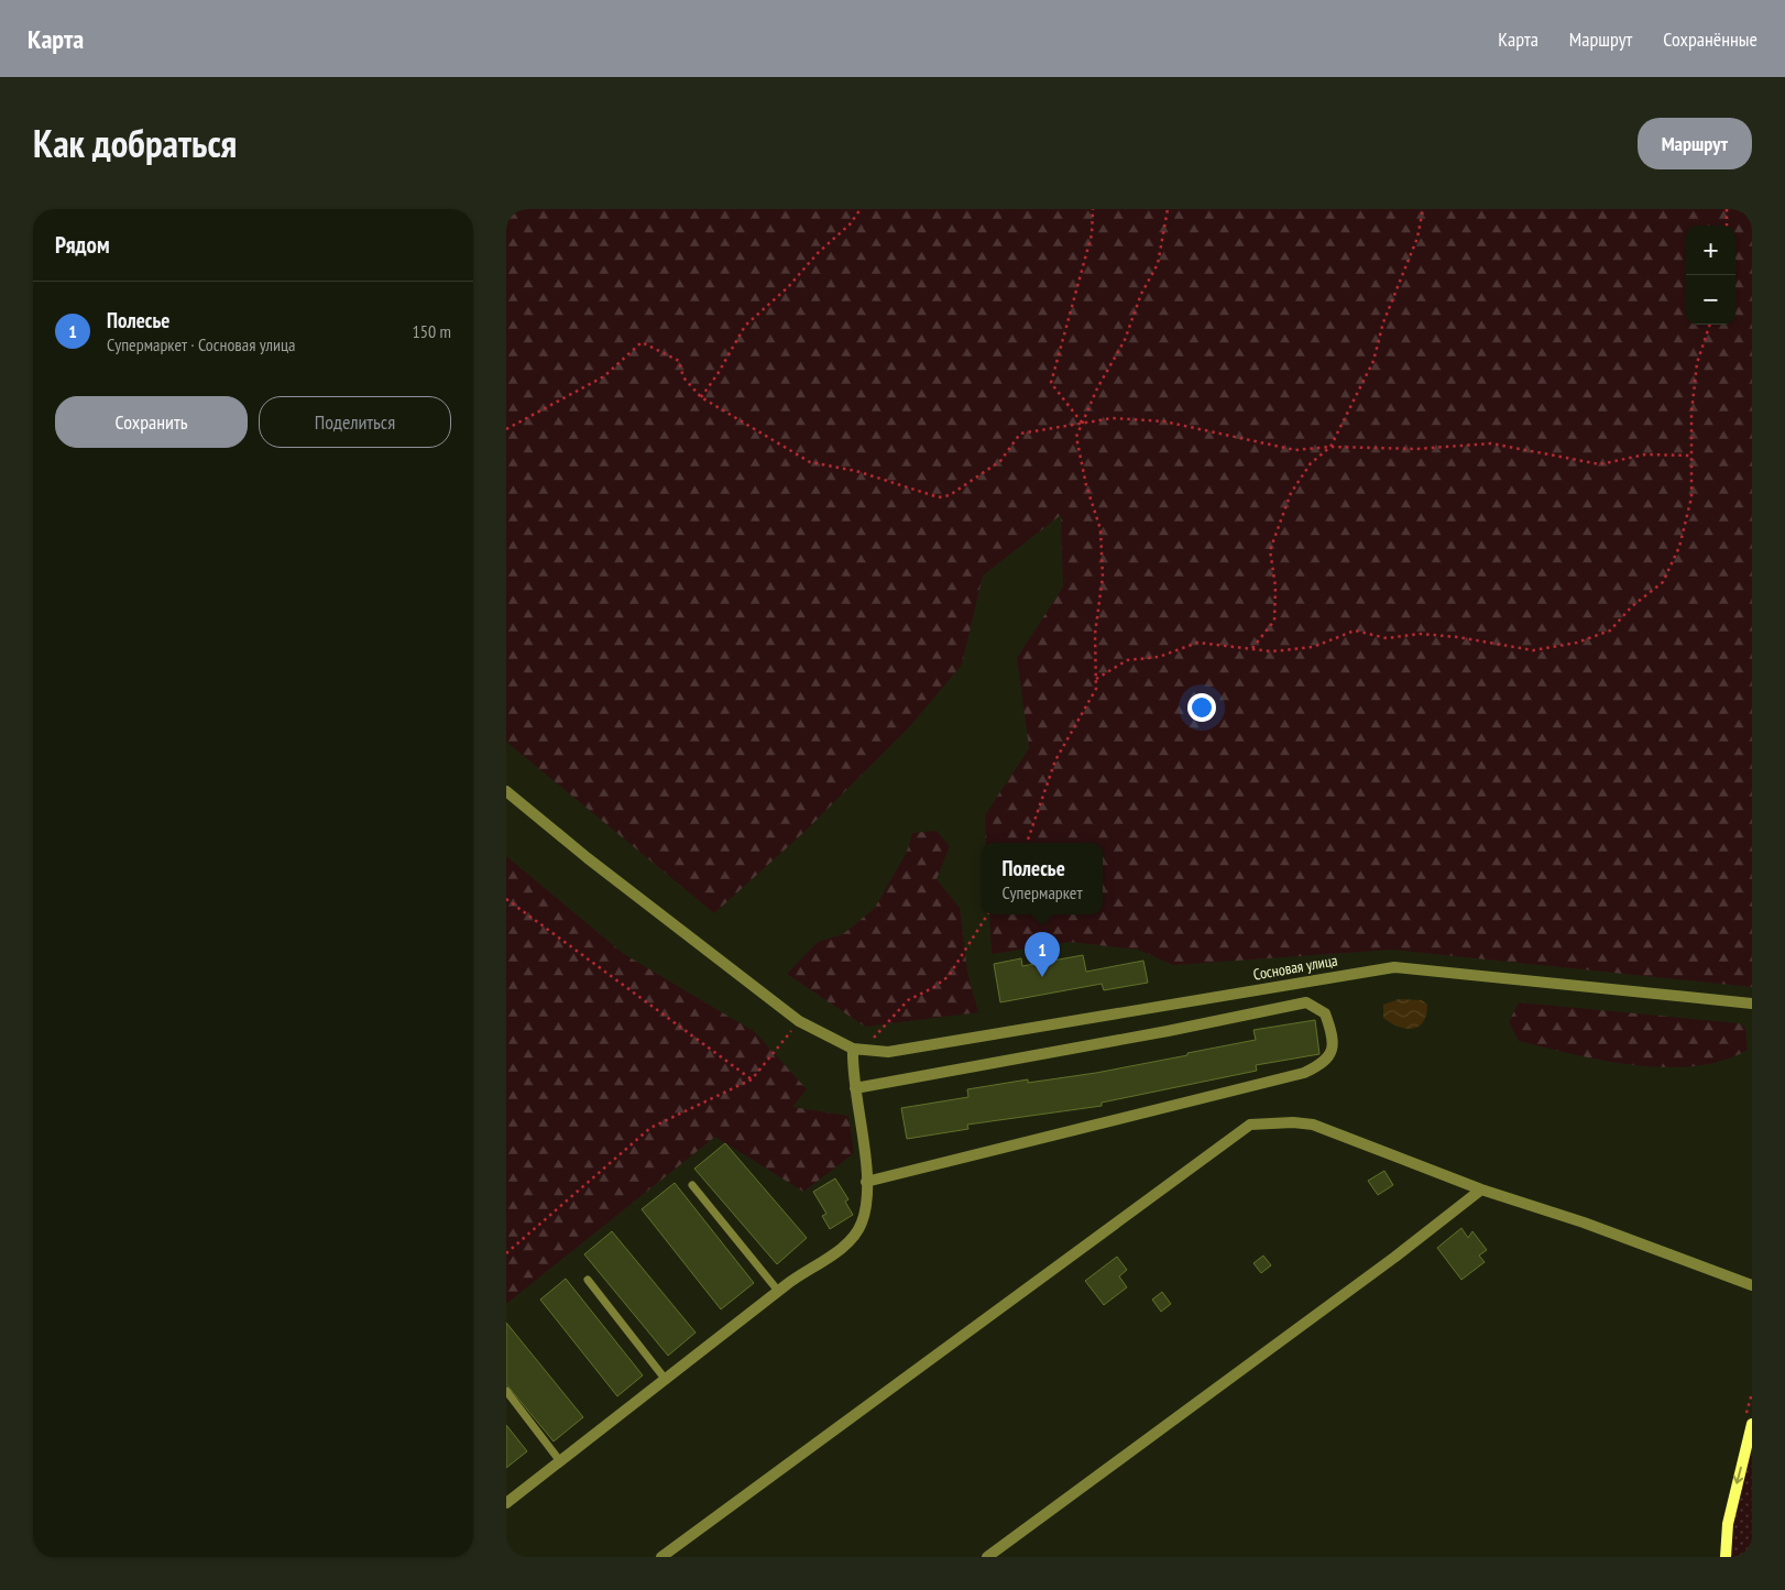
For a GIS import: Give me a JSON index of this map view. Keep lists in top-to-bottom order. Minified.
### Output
{"streets":{"street":["Сосновая улица"]},"page":{"header":"Карта","nav":["Карта","Маршрут","Сохранённые"],"title":"Как добраться","buttons":["Маршрут",["Сохранить","Поделиться"]],"heading":"Рядом","map_buttons":["+","−"],"list":[{"mark":"1","name":"Полесье","note":"Супермаркет · Сосновая улица","value":"150 m"}],"popup":["Полесье","Супермаркет"],"pins":"1"}}
